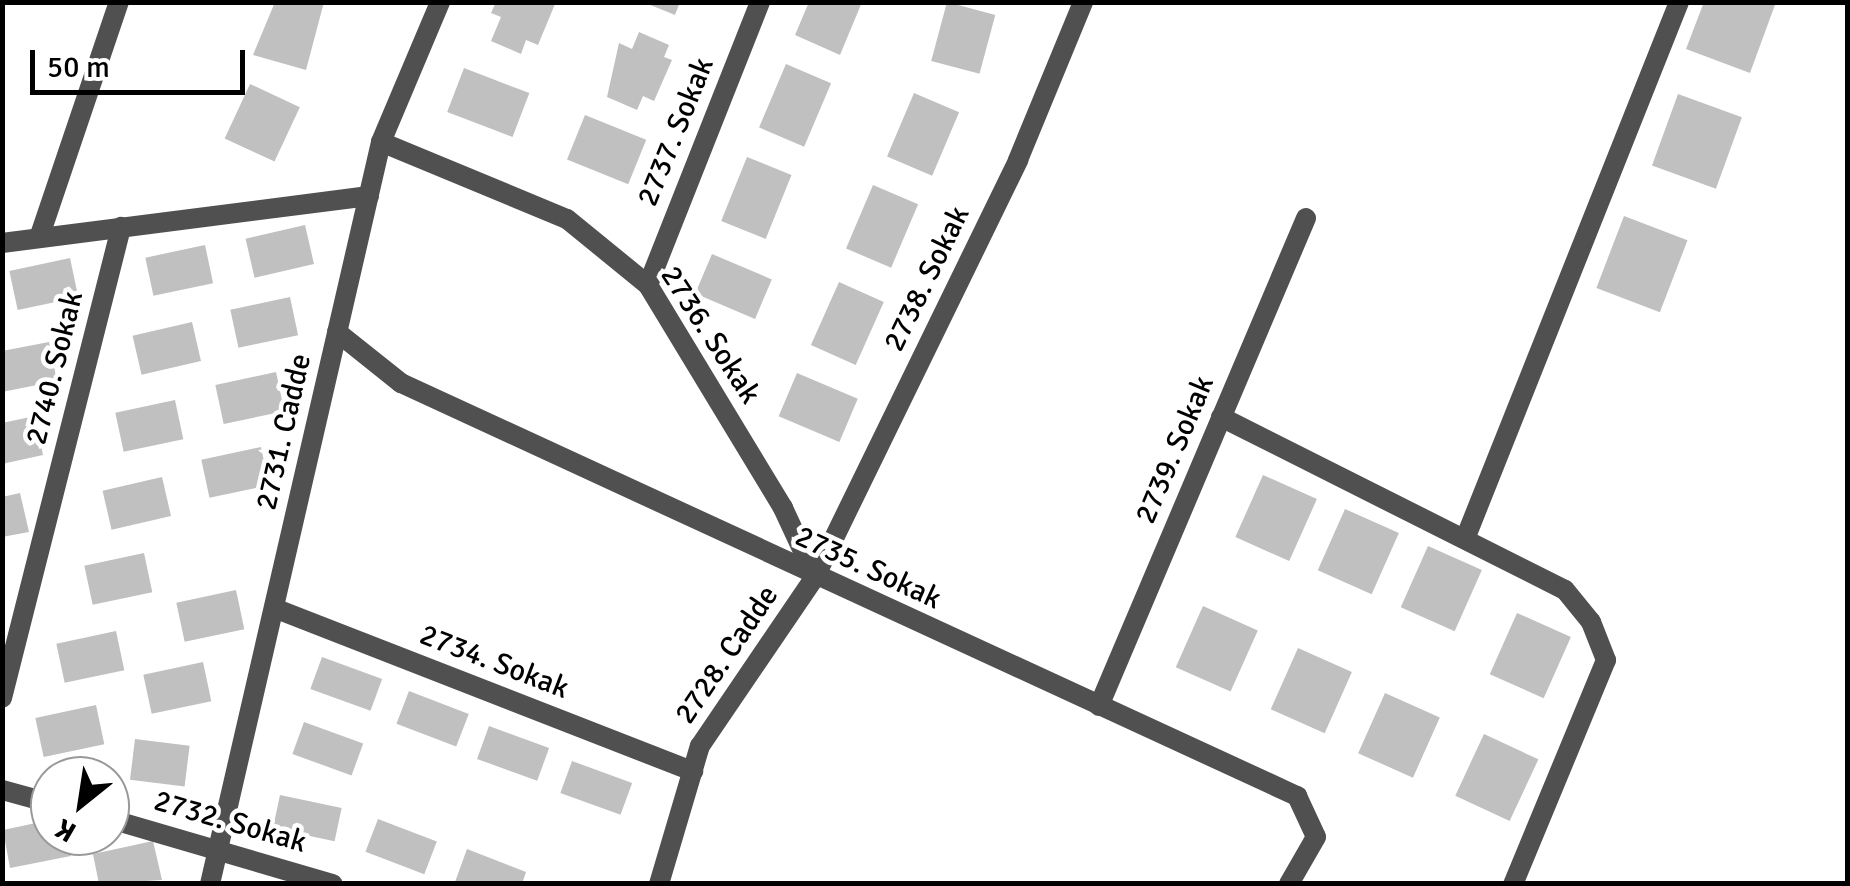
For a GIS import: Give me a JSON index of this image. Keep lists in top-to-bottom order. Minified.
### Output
{"streets":{"street":["2737. Sokak","2738. Sokak","2736. Sokak","2740. Sokak","2731. Cadde","2739. Sokak","2735. Sokak","2728. Cadde","2734. Sokak","2732. Sokak"]},"crossings":[["2737. Sokak","2736. Sokak"],["2738. Sokak","2736. Sokak"],["2738. Sokak","2735. Sokak"],["2738. Sokak","2728. Cadde"],["2736. Sokak","2731. Cadde"],["2736. Sokak","2735. Sokak"],["2736. Sokak","2728. Cadde"],["2731. Cadde","2735. Sokak"],["2731. Cadde","2734. Sokak"],["2731. Cadde","2732. Sokak"],["2739. Sokak","2735. Sokak"],["2735. Sokak","2728. Cadde"],["2728. Cadde","2734. Sokak"]],"scale_bar":"50 m","north":"bottom left"}
